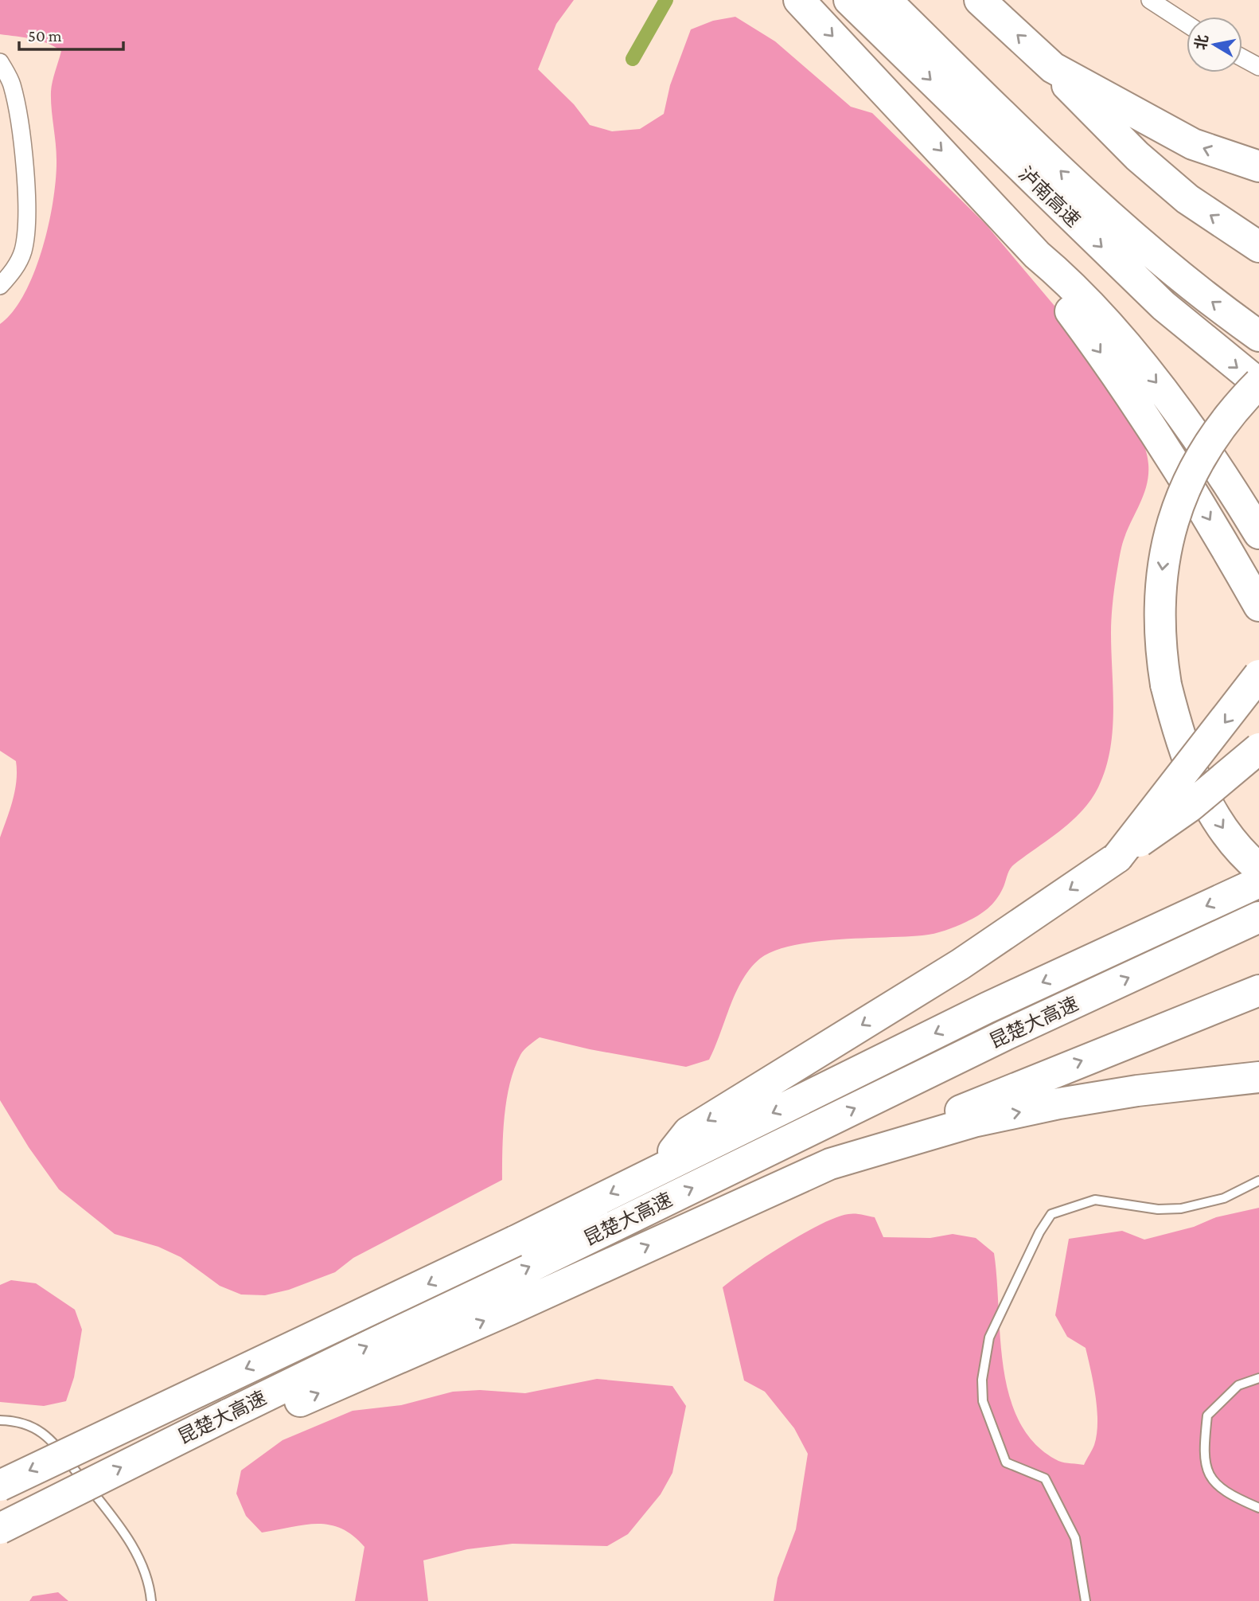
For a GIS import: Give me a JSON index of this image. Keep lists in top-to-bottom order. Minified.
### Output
{"streets":{"highway":["泸南高速","昆楚大高速"]},"scale_bar":"50 m","north":"left"}
